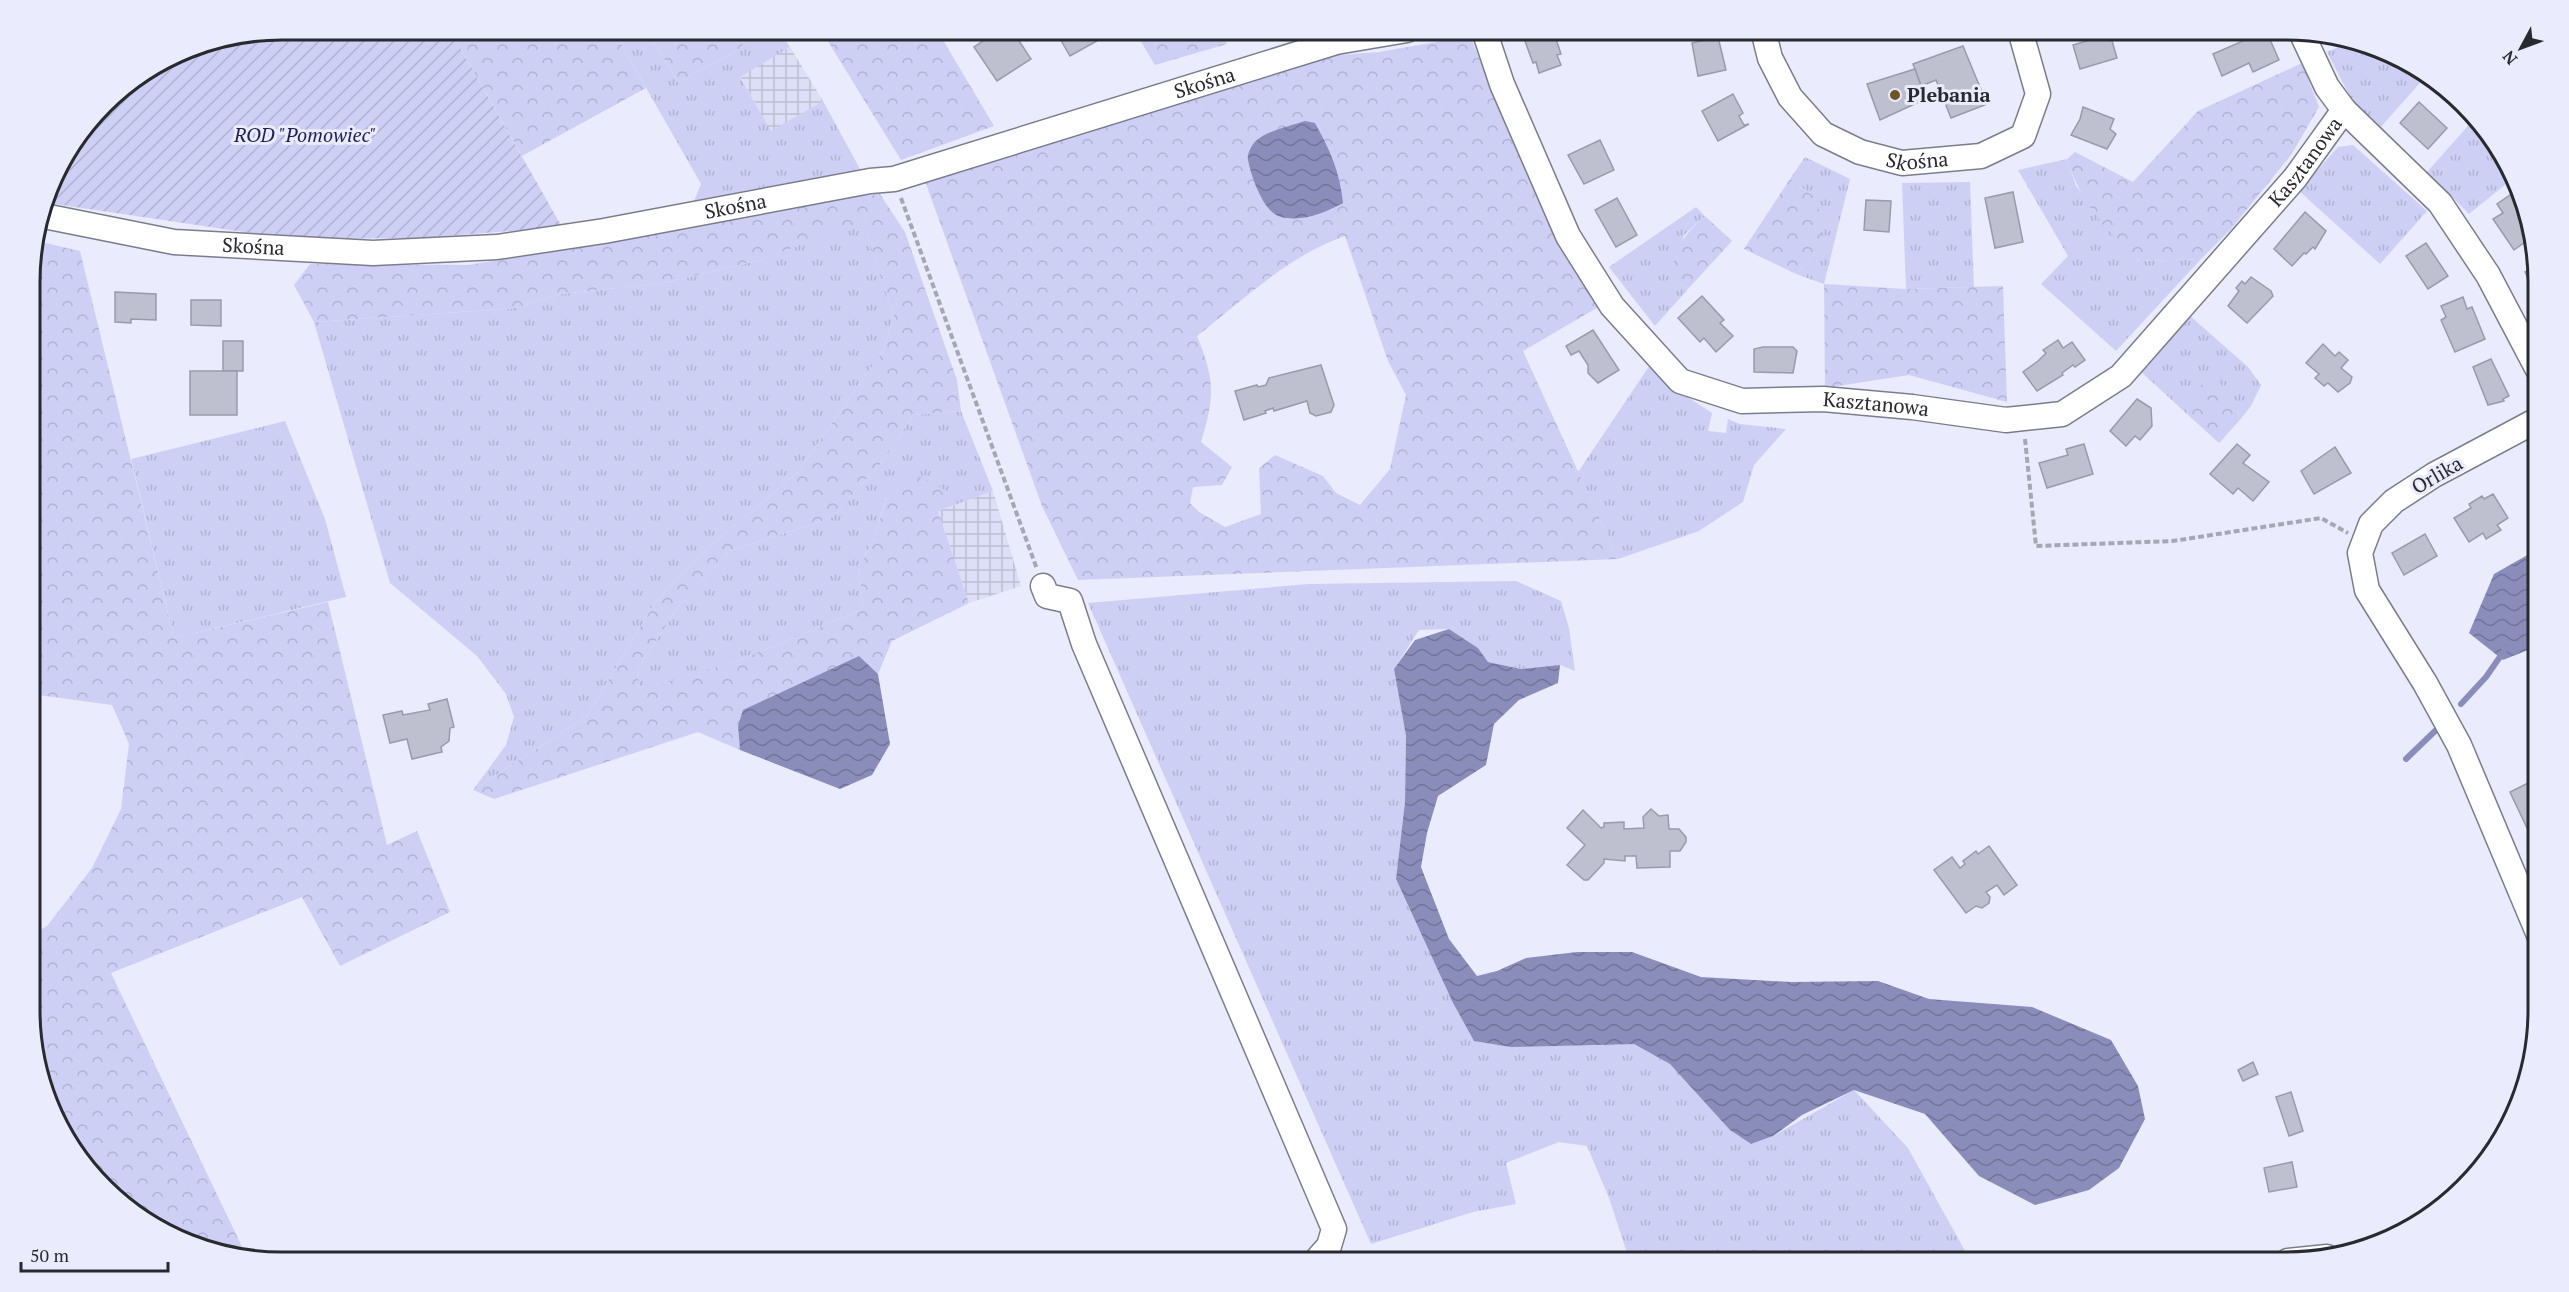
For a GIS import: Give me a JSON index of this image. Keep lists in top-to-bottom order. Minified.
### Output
{"streets":{"street":["Skośna","Kasztanowa","Orlika"]},"parks":["ROD \"Pomowiec\""],"places":["Plebania"],"scale_bar":"50 m","north":"bottom left"}
